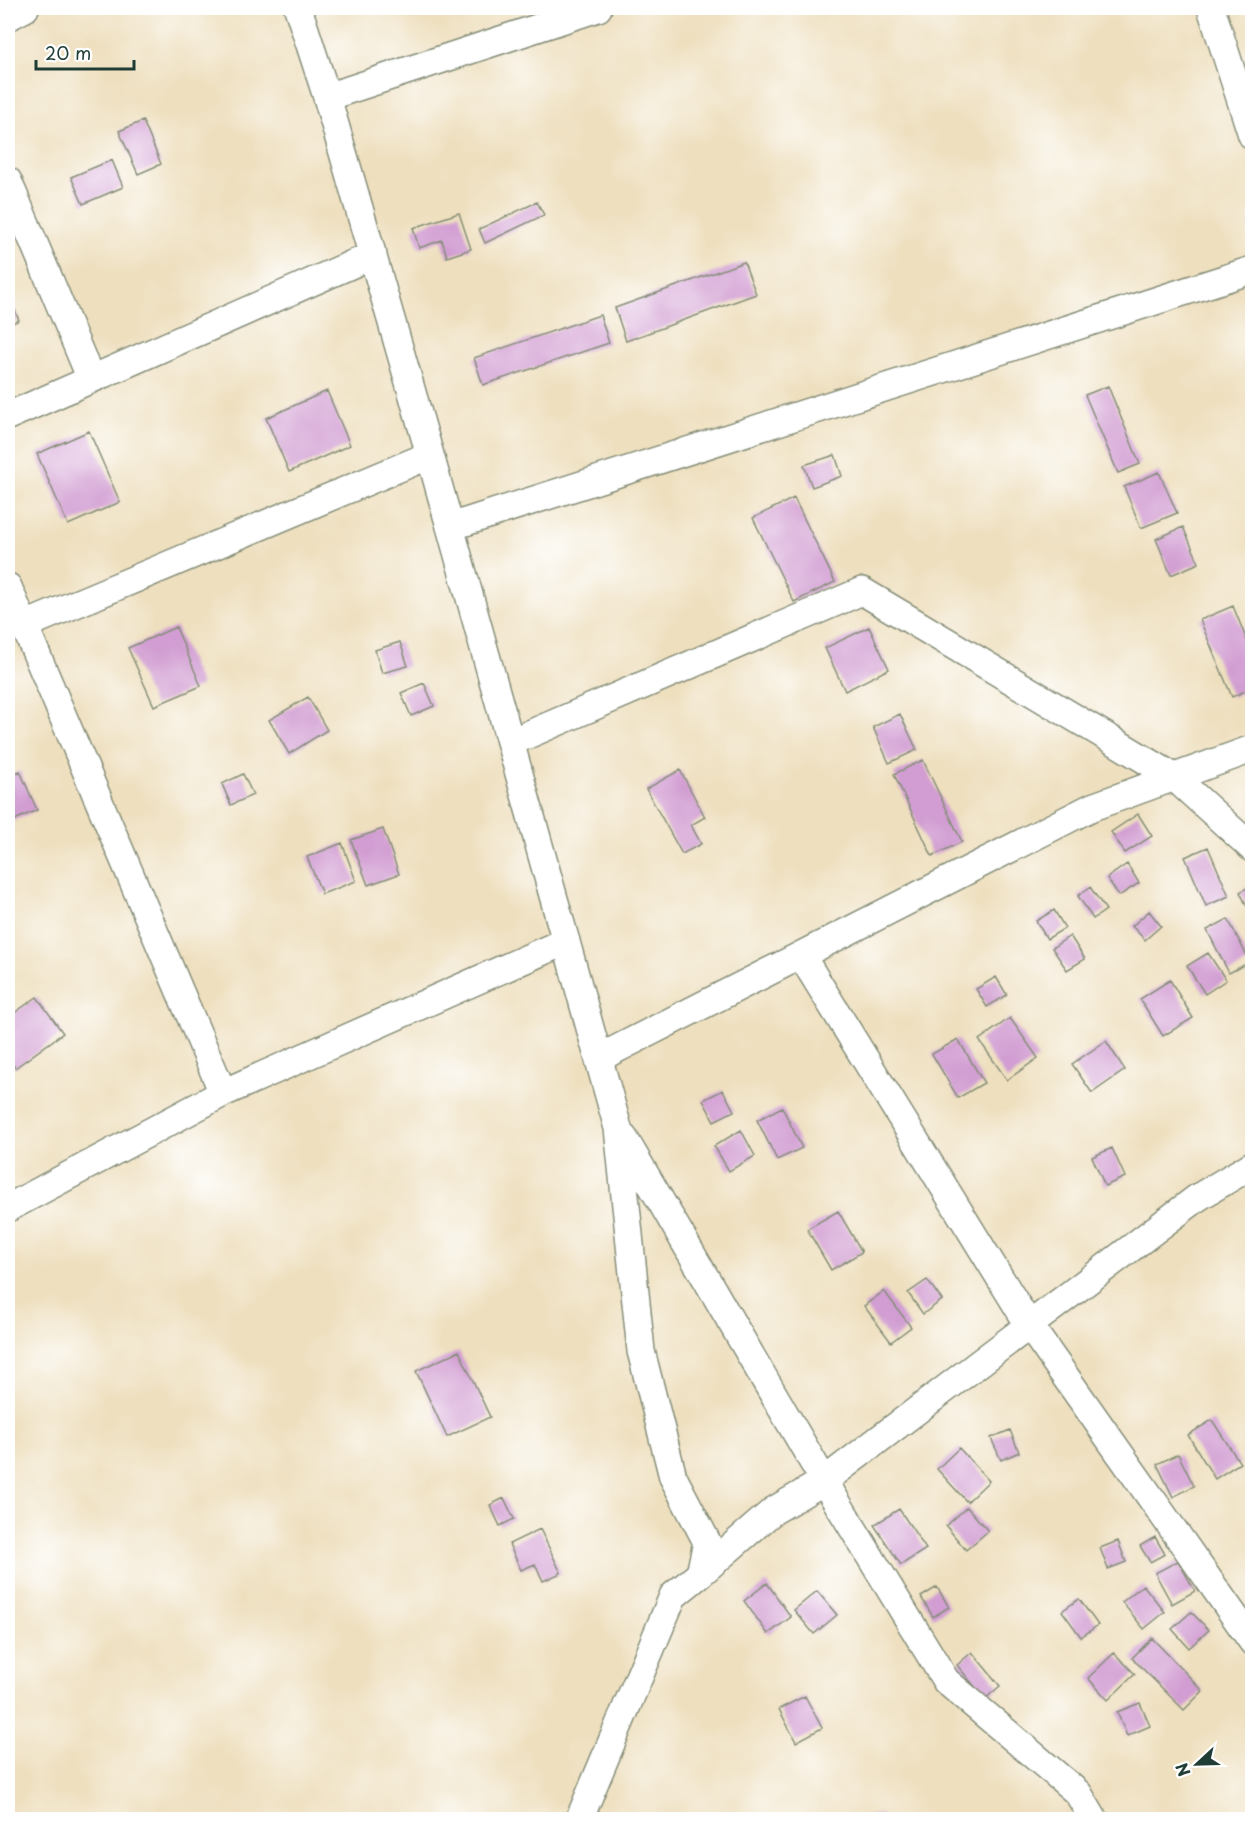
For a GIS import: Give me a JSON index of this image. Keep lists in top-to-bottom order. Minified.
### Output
{"scale_bar":"20 m","north":"left"}
